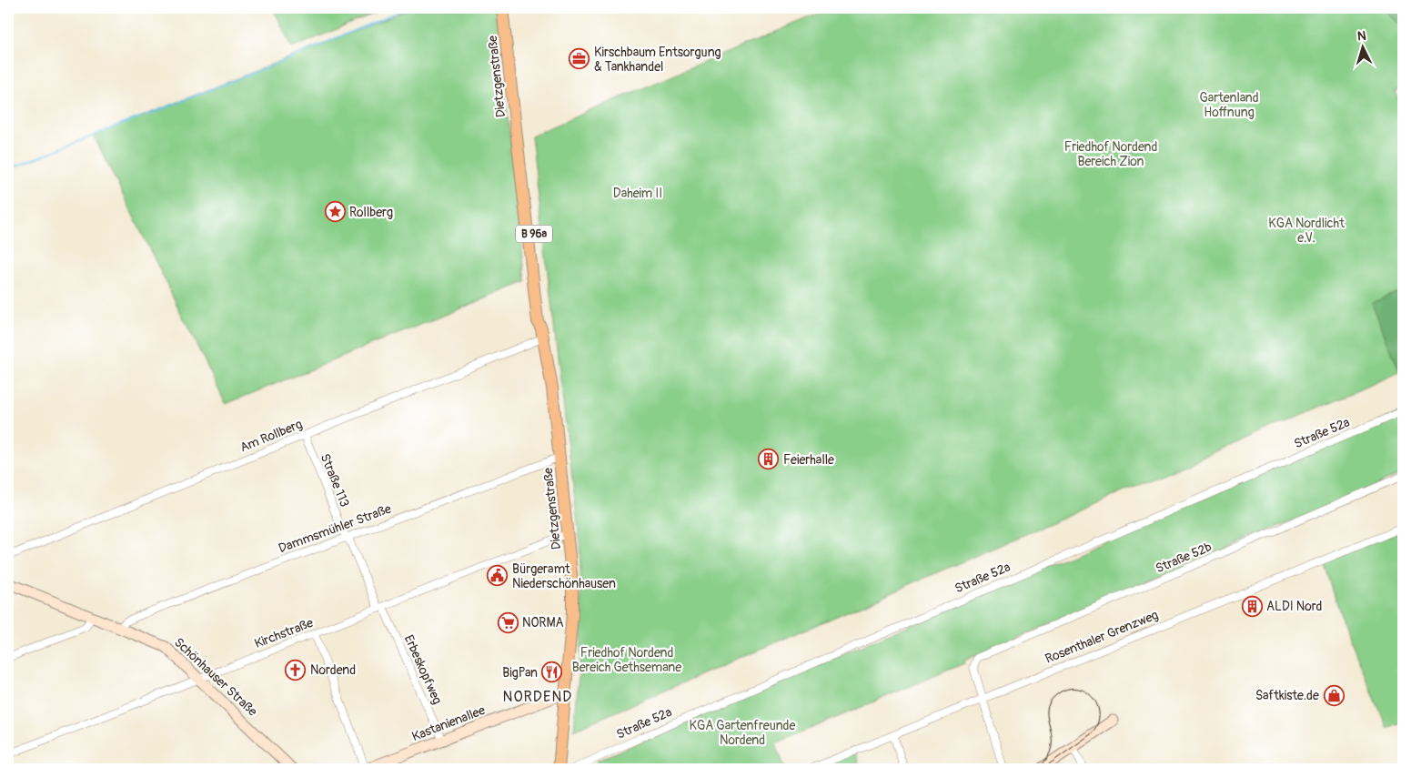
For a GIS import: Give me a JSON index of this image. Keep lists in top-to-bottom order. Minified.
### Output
{"streets":{"main road":["Dietzgenstraße","B 96a"],"street":["Straße 52a","Am Rollberg","Straße 113","Dammsmühler Straße","Straße 52b","Kirchstraße","Rosenthaler Grenzweg","Erbeskopfweg","Schönhauser Straße","Kastanienallee"]},"crossings":[["Dietzgenstraße","Am Rollberg"],["Dietzgenstraße","Dammsmühler Straße"],["Dietzgenstraße","Kirchstraße"],["Dietzgenstraße","Kastanienallee"],["Am Rollberg","Straße 113"],["Straße 113","Dammsmühler Straße"],["Straße 113","Kirchstraße"],["Straße 113","Erbeskopfweg"],["Dammsmühler Straße","Schönhauser Straße"],["Straße 52b","Rosenthaler Grenzweg"],["Kirchstraße","Erbeskopfweg"],["Kirchstraße","Schönhauser Straße"],["Erbeskopfweg","Kastanienallee"]],"districts":["NORDEND"],"parks":["Gartenland Hoffnung","Friedhof Nordend Bereich Zion","Daheim II","KGA Nordlicht e.V.","Friedhof Nordend Bereich Gethsemane","KGA Gartenfreunde Nordend"],"places":{"office":["Kirschbaum Entsorgung & Tankhandel"],"place":["Rollberg"],"building":["Feierhalle","ALDI Nord"],"public building":["Bürgeramt Niederschönhausen"],"supermarket":["NORMA"],"church":["Nordend"],"restaurant":["BigPan"],"shop":["Saftkiste.de"]},"north":"top"}
